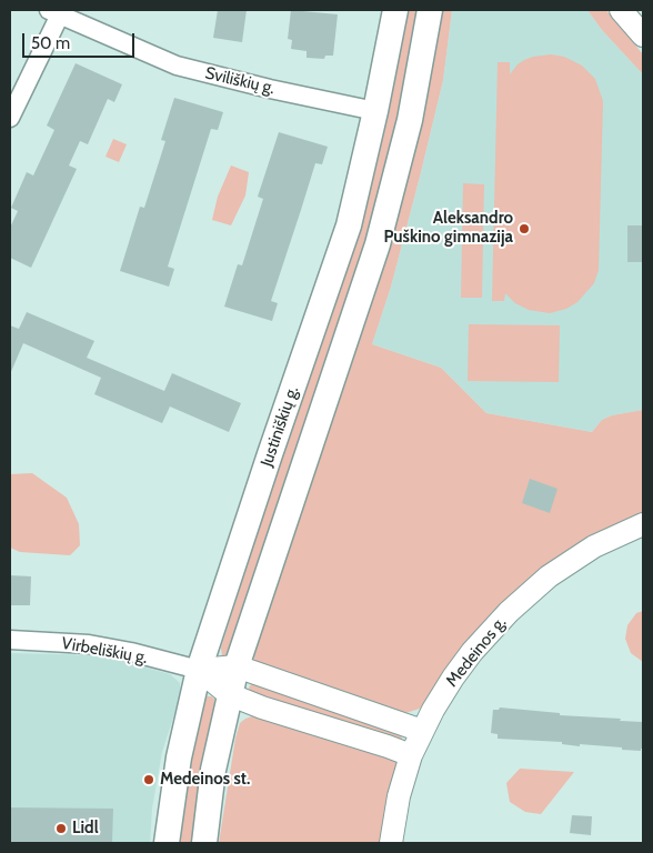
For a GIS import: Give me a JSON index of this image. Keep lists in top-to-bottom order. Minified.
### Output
{"streets":{"main road":["Justiniškių g."],"street":["Sviliškių g.","Virbeliškių g.","Medeinos g."]},"crossings":[["Sviliškių g.","Justiniškių g."],["Justiniškių g.","Virbeliškių g."]],"places":["Aleksandro Puškino gimnazija","Medeinos st.","Lidl"],"scale_bar":"50 m"}
